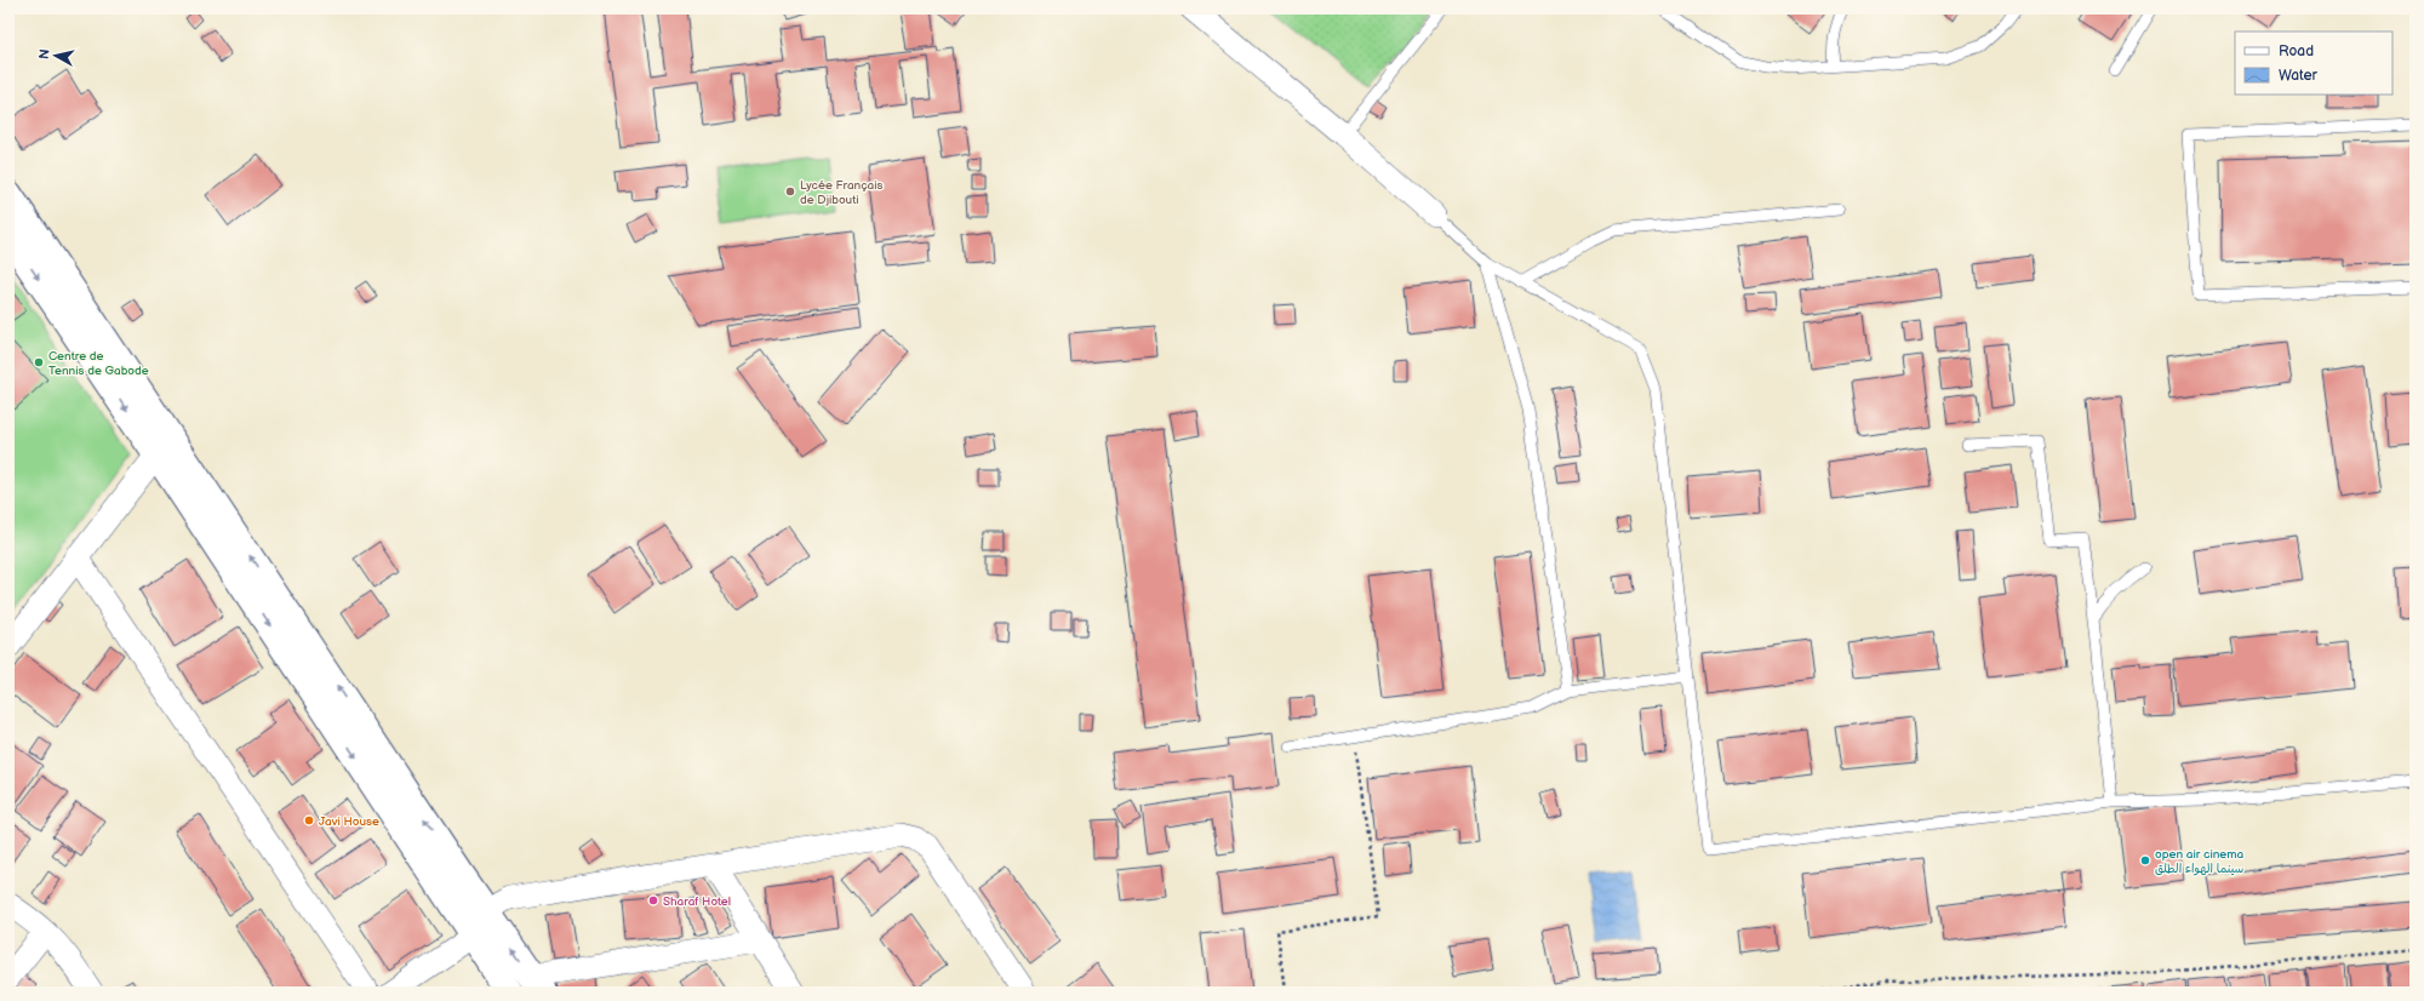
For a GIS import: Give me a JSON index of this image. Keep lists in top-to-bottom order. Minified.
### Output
{"places":["Lycée Français de Djibouti","Centre de Tennis de Gabode","Javi House","open air cinema سينما الهواء الطلق","Sharaf Hotel"],"legend":["Road","Water"],"north":"left"}
